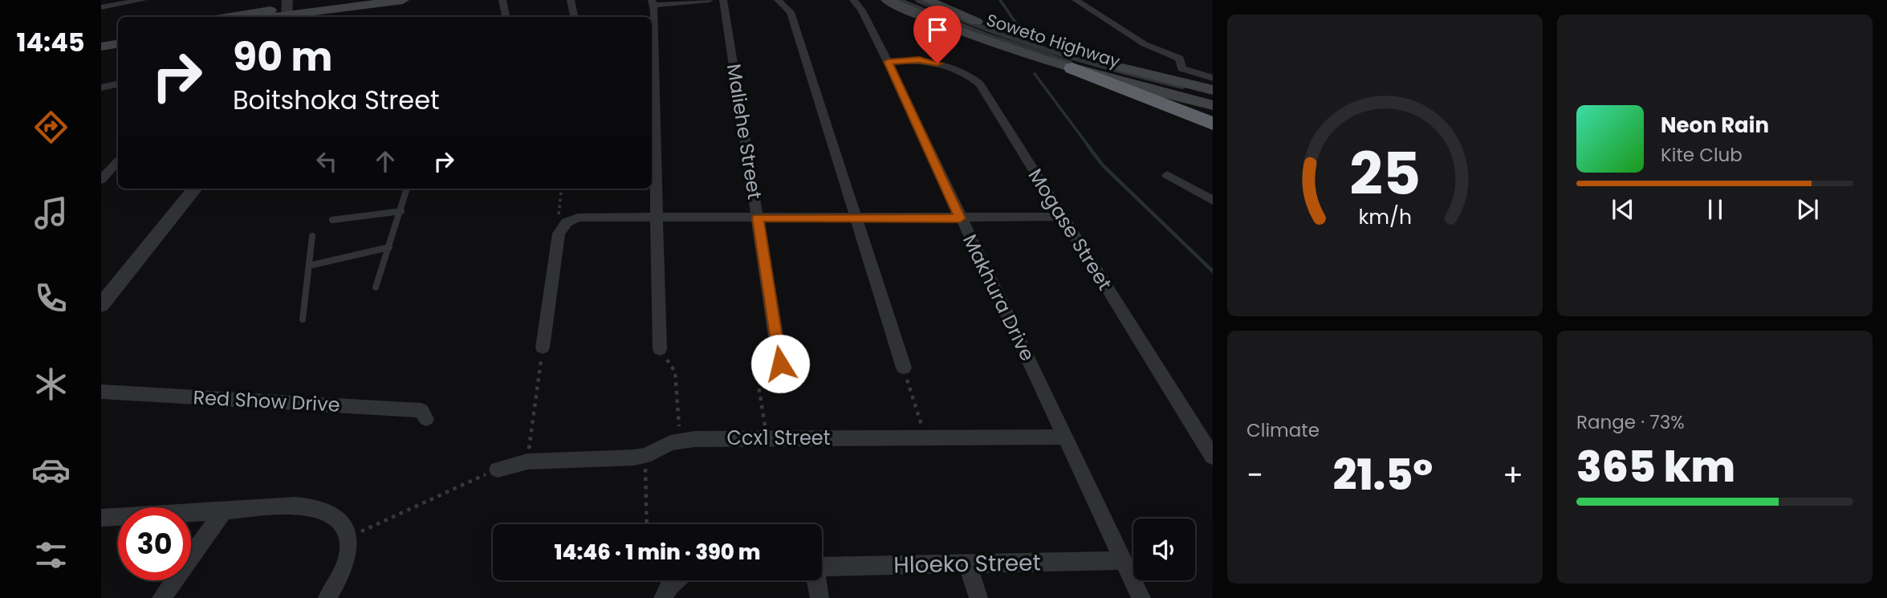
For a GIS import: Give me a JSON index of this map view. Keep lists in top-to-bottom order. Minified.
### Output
{"streets":{"main road":["Soweto Highway"],"street":["Maliehe Street","Mogase Street","Makhura Drive","Red Show Drive","Ccx1 Street","Hloeko Street"]},"crossings":[["Mogase Street","Makhura Drive"],["Makhura Drive","Ccx1 Street"],["Makhura Drive","Hloeko Street"]],"page":{"tabs":"14:45","turn":["90 m","Boitshoka Street"],"song":["Neon Rain","Kite Club"],"tile":["Climate",["Range · 73%","365 km"]],"heat":["−","21.5°","+"],"limit":"30","trip":"14:46 · 1 min · 390 m","gauge":["25","km/h"]}}
